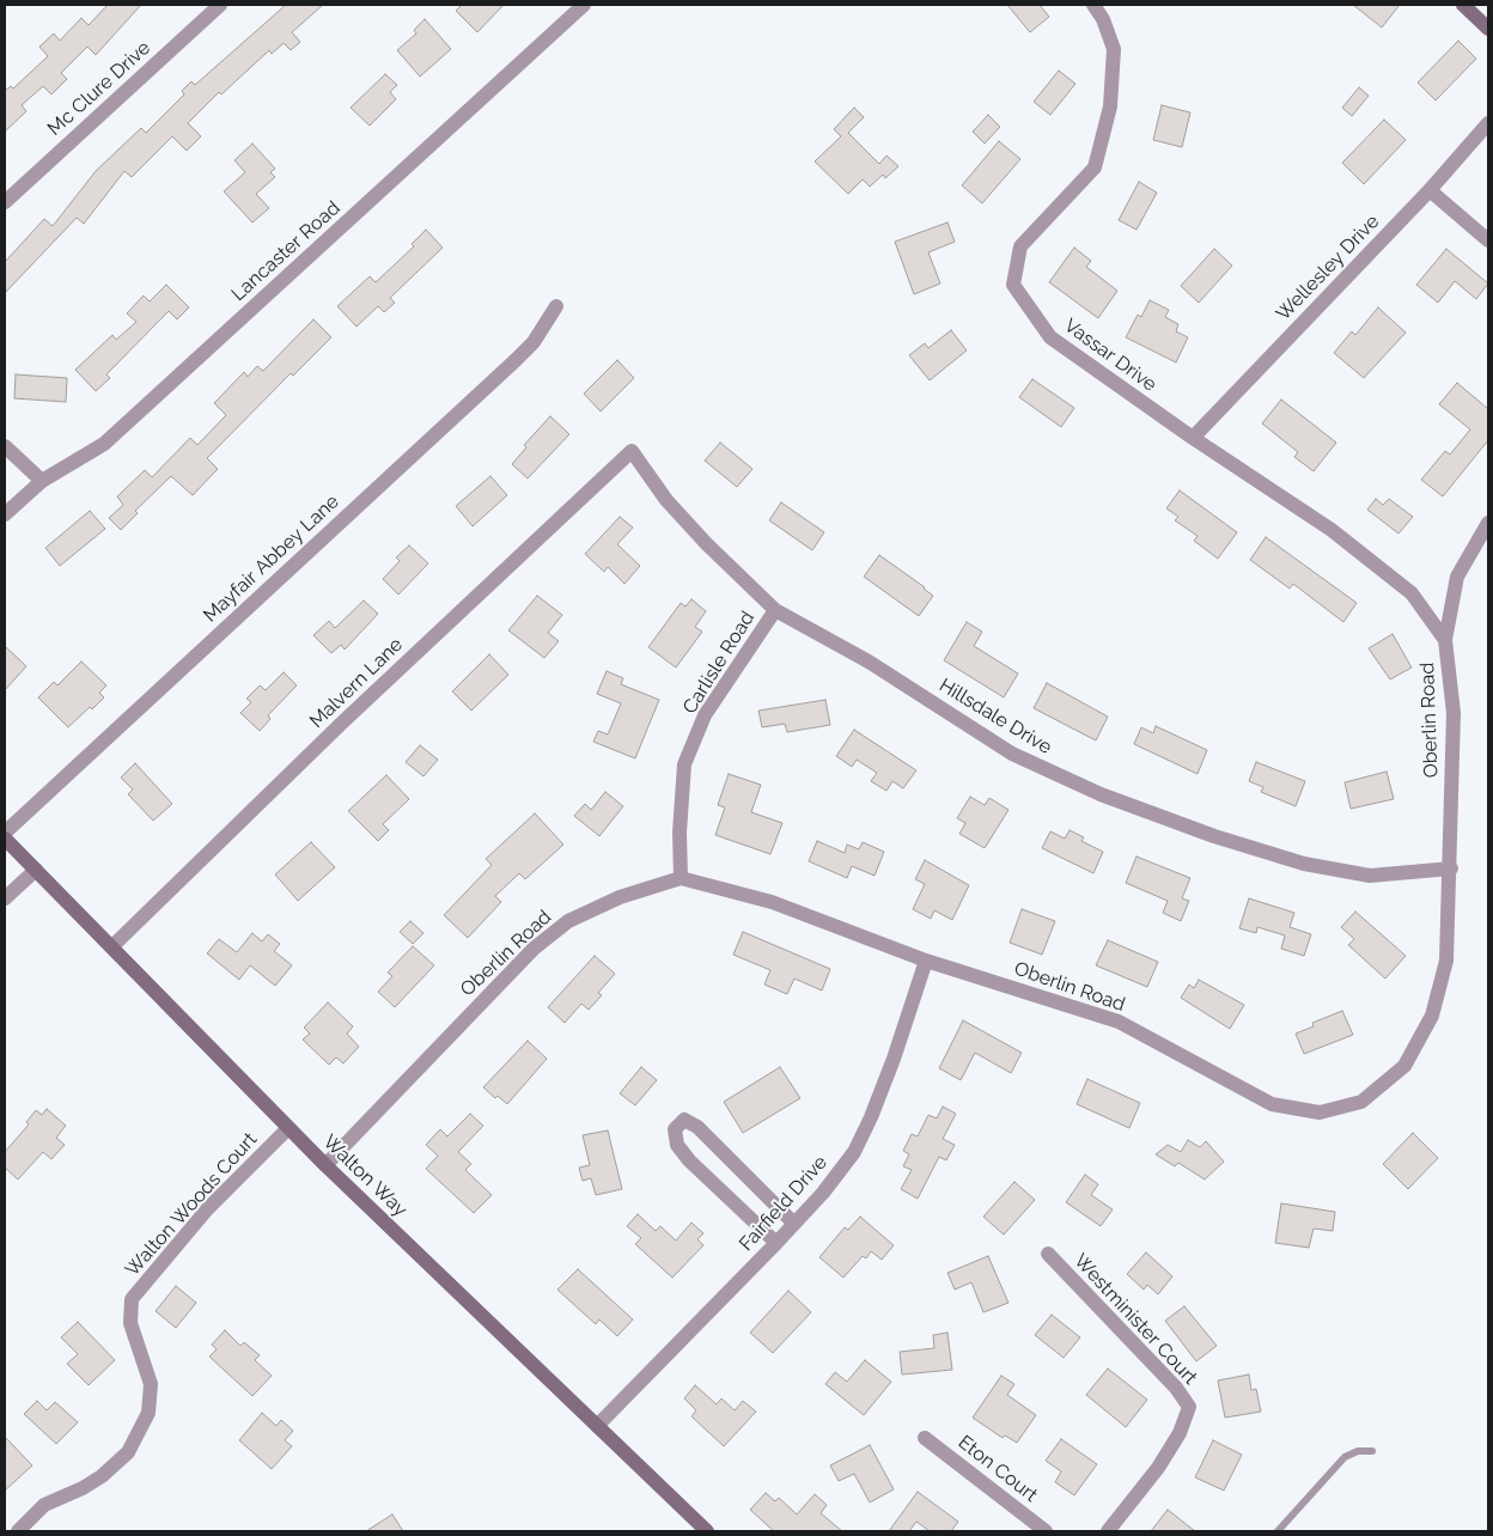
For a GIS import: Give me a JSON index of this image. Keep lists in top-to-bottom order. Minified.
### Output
{"streets":{"main road":["Walton Way"],"street":["Mc Clure Drive","Lancaster Road","Wellesley Drive","Vassar Drive","Mayfair Abbey Lane","Carlisle Road","Malvern Lane","Hillsdale Drive","Oberlin Road","Fairfield Drive","Walton Woods Court","Westminister Court","Eton Court"]},"crossings":[["Wellesley Drive","Vassar Drive"],["Vassar Drive","Oberlin Road"],["Carlisle Road","Hillsdale Drive"],["Carlisle Road","Oberlin Road"],["Malvern Lane","Hillsdale Drive"],["Malvern Lane","Walton Way"],["Hillsdale Drive","Oberlin Road"],["Oberlin Road","Walton Way"],["Oberlin Road","Fairfield Drive"],["Walton Way","Fairfield Drive"],["Walton Way","Walton Woods Court"]]}
